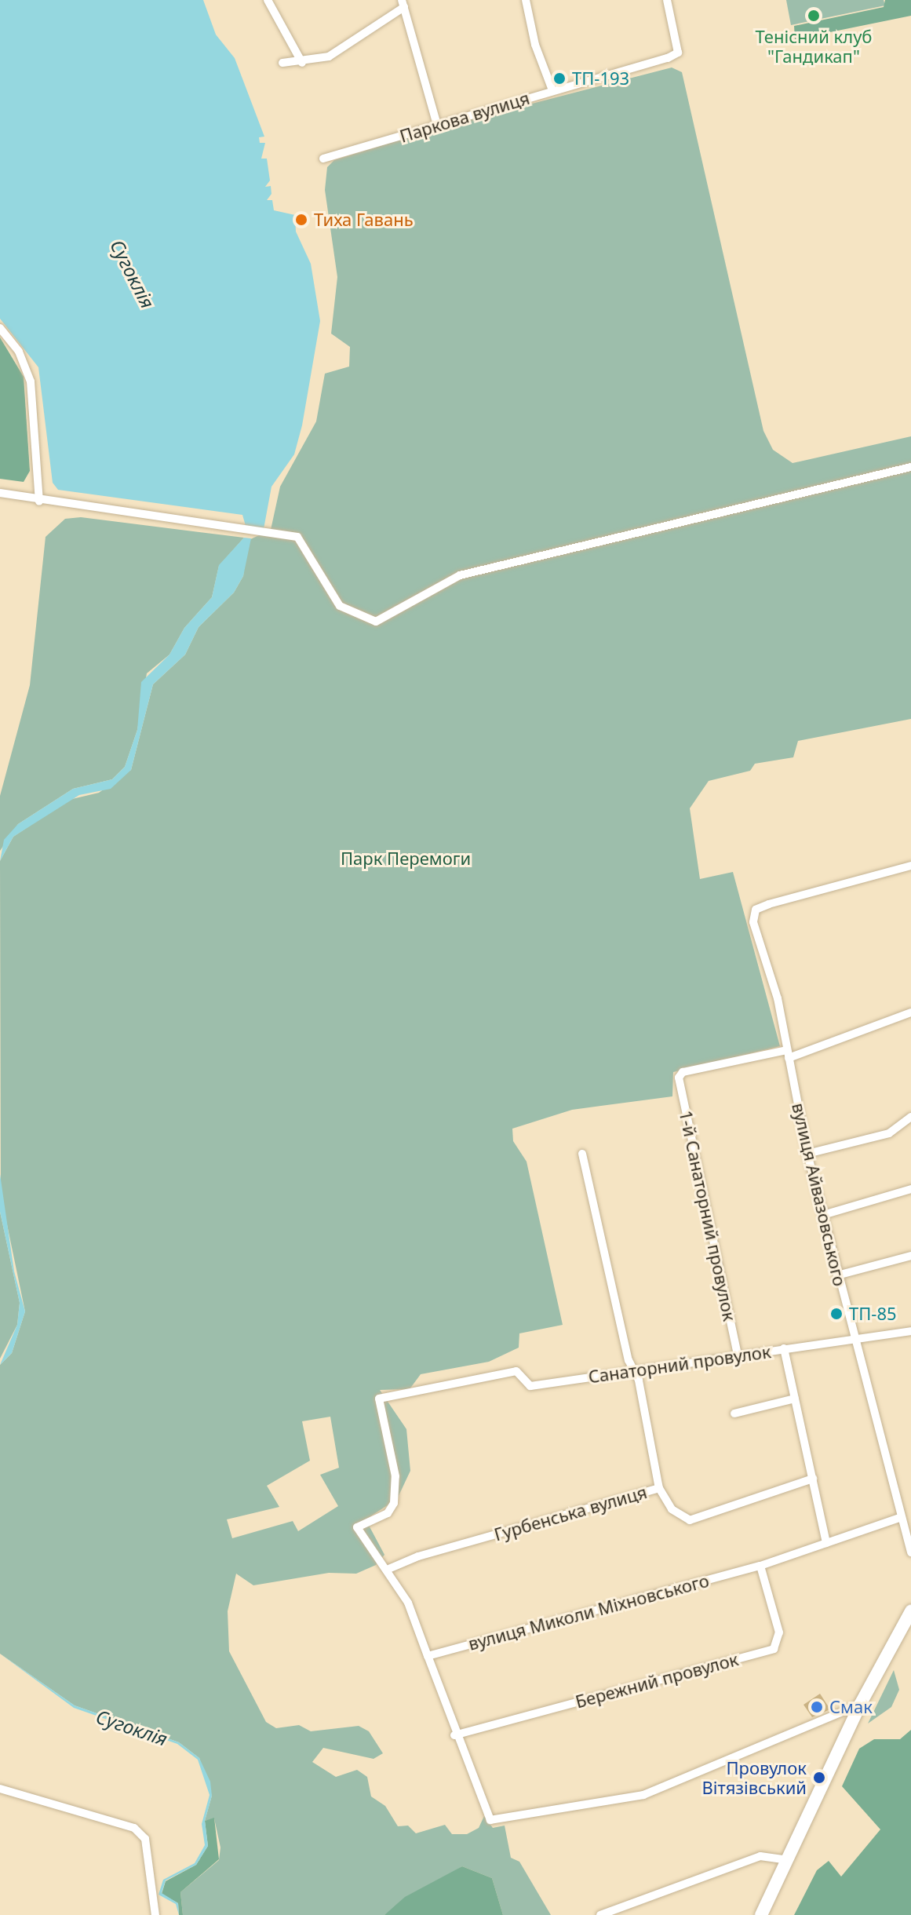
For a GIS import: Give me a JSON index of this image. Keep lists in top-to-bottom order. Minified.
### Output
{"streets":{"street":["Паркова вулиця","вулиця Айвазовського","1-й Санаторний провулок","Санаторний провулок","Гурбенська вулиця","вулиця Миколи Міхновського","Бережний провулок"]},"crossings":[["вулиця Айвазовського","1-й Санаторний провулок"],["вулиця Айвазовського","Санаторний провулок"],["вулиця Айвазовського","вулиця Миколи Міхновського"],["1-й Санаторний провулок","Санаторний провулок"],["Санаторний провулок","Гурбенська вулиця"],["Санаторний провулок","вулиця Миколи Міхновського"],["вулиця Миколи Міхновського","Бережний провулок"]],"water":["Сугоклія"],"parks":["Парк Перемоги"],"places":["Тенісний клуб \"Гандикап\"","ТП-193","Тиха Гавань","ТП-85","Смак","Провулок Вітязівський"]}
